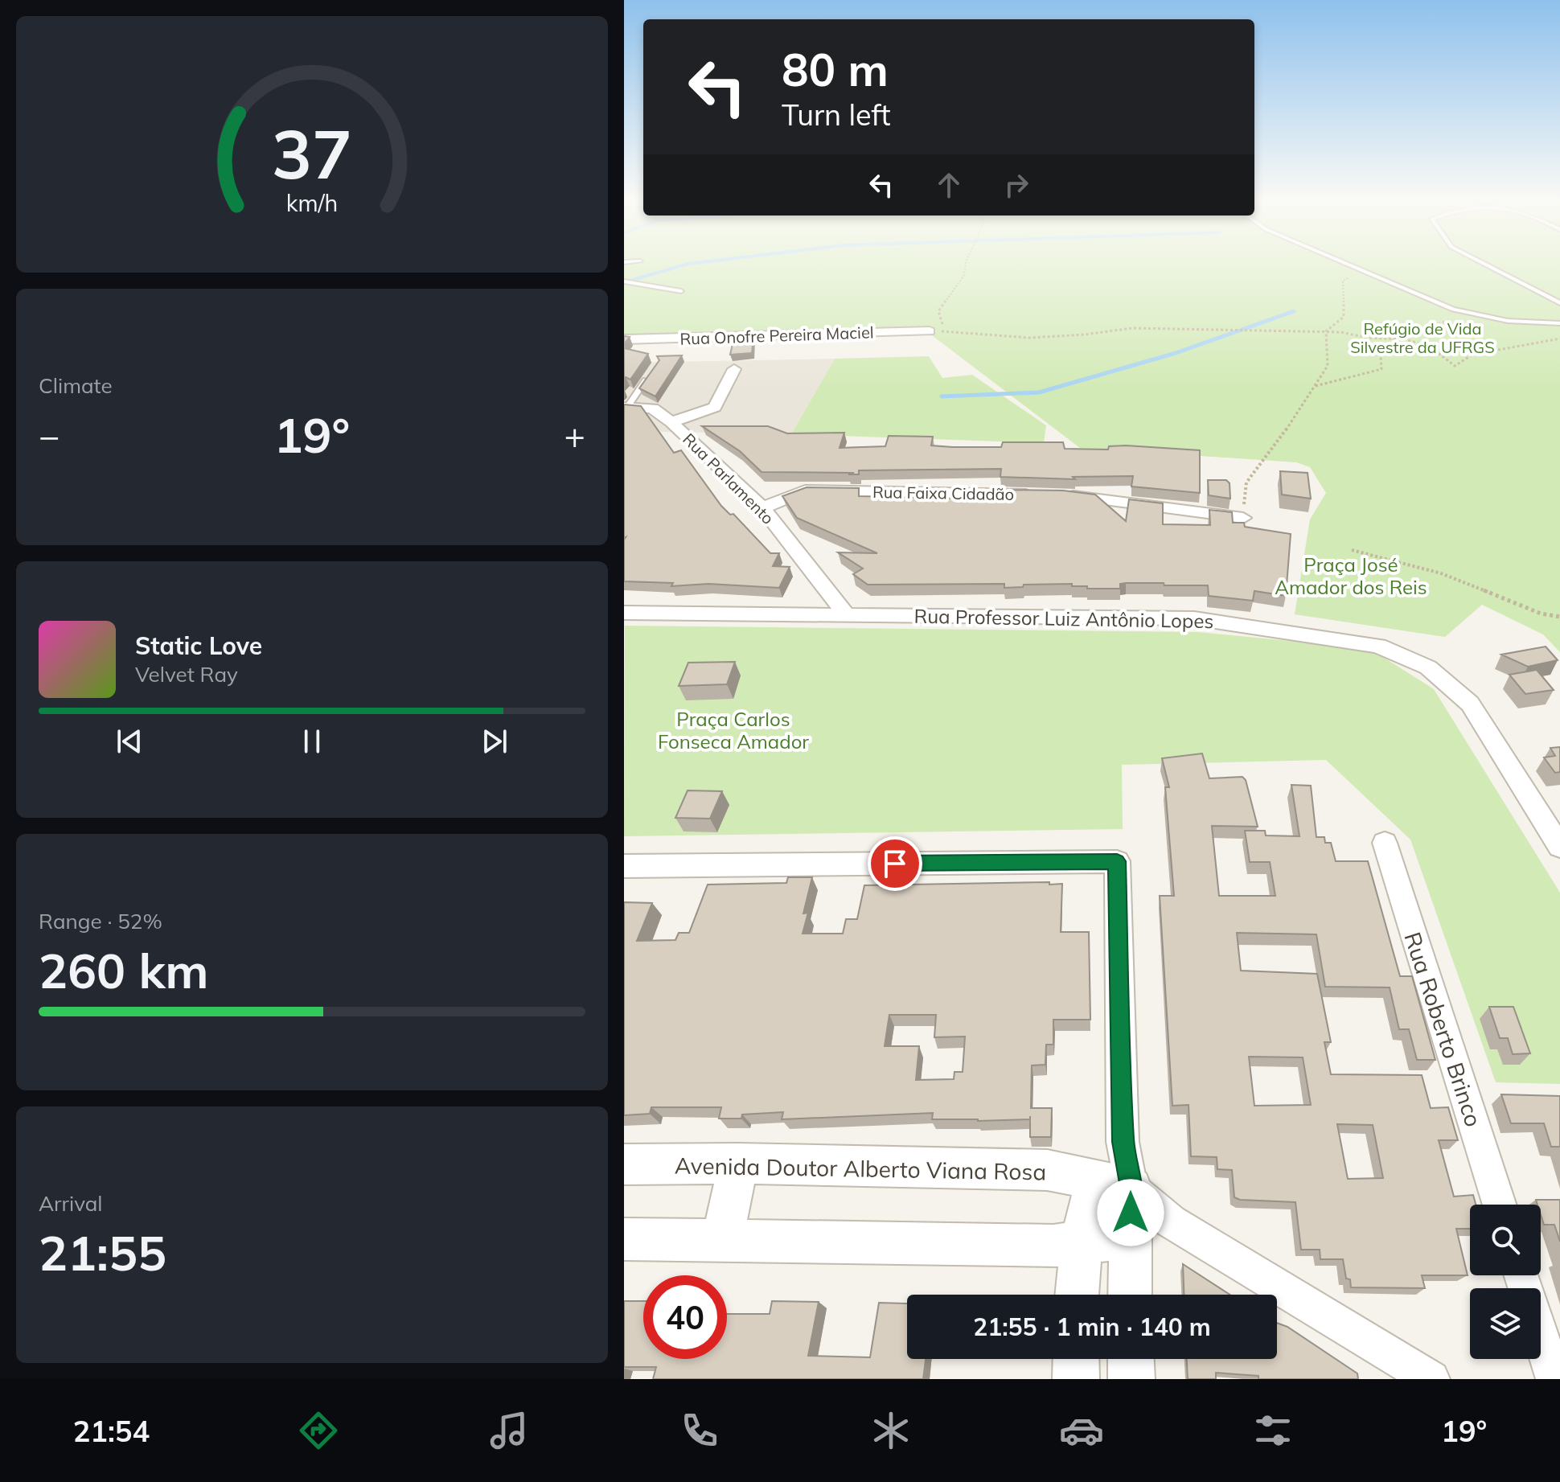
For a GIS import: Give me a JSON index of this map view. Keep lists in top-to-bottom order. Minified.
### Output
{"streets":{"street":["Rua Onofre Pereira Maciel","Rua Parlamento","Rua Faixa Cidadão","Rua Professor Luiz Antônio Lopes","Rua Roberto Brinco","Avenida Doutor Alberto Viana Rosa"]},"crossings":[["Rua Parlamento","Rua Faixa Cidadão"],["Rua Parlamento","Rua Professor Luiz Antônio Lopes"]],"parks":["Refúgio de Vida Silvestre da UFRGS","Praça José Amador dos Reis","Praça Carlos Fonseca Amador"],"page":{"turn":["80 m","Turn left"],"tile":["Climate",["Range · 52%","260 km"],["Arrival","21:55"]],"heat":["−","19°","+"],"song":["Static Love","Velvet Ray"],"limit":"40","trip":"21:55 · 1 min · 140 m","tabs":["21:54","19°"],"gauge":["37","km/h"]}}
